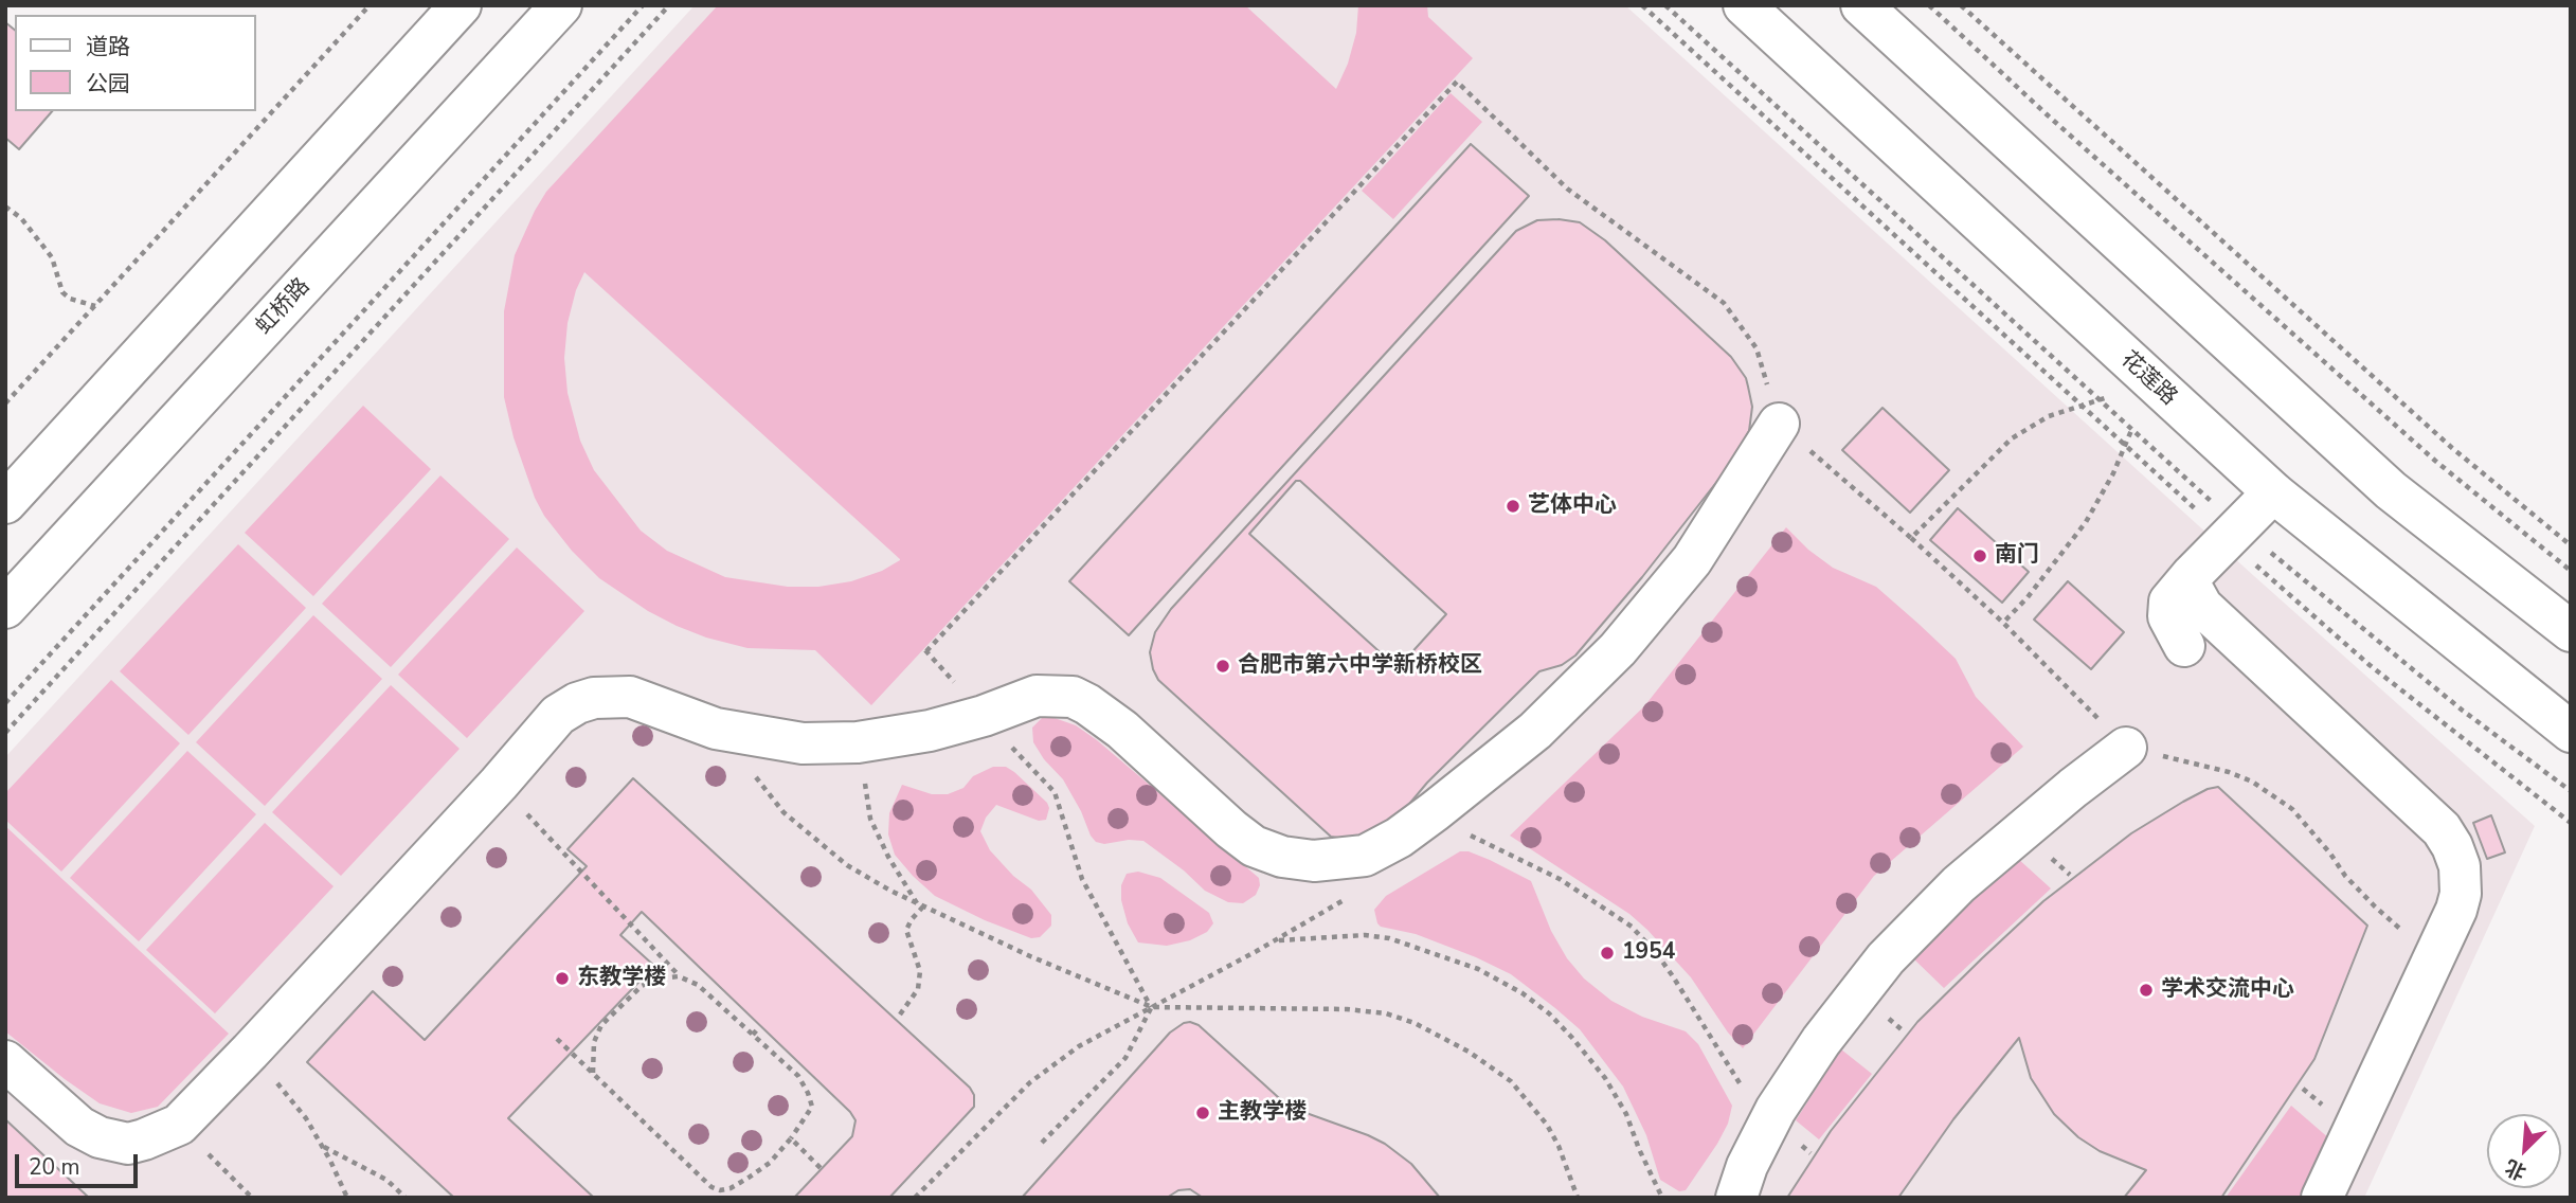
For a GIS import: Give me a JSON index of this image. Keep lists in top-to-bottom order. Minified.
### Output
{"streets":{"main road":["虹桥路","花莲路"]},"places":["艺体中心","南门","合肥市第六中学新桥校区","1954","东教学楼","学术交流中心","主教学楼"],"legend":["道路","公园"],"scale_bar":"20 m","north":"bottom left"}
